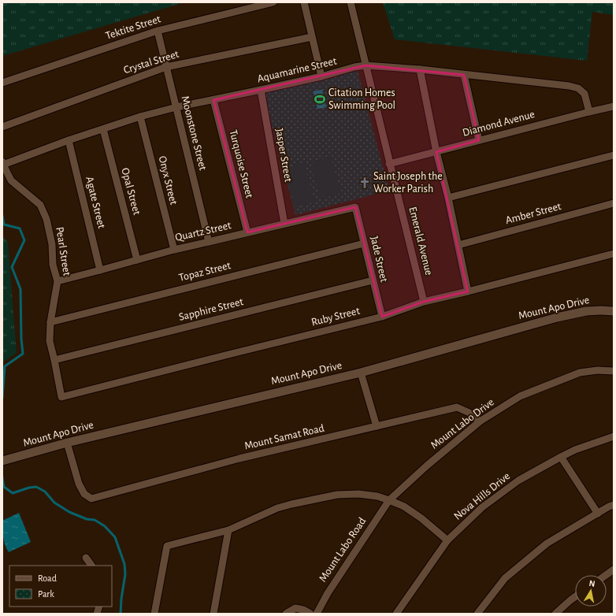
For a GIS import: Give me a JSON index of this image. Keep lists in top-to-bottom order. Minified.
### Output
{"streets":{"street":["Tektite Street","Crystal Street","Aquamarine Street","Diamond Avenue","Moonstone Street","Jasper Street","Turquoise Street","Onyx Street","Opal Street","Agate Street","Amber Street","Quartz Street","Emerald Avenue","Pearl Street","Jade Street","Topaz Street","Mount Apo Drive","Sapphire Street","Ruby Street","Mount Labo Drive","Mount Samat Road","Nova Hills Drive","Mount Labo Road"]},"crossings":[["Tektite Street","Moonstone Street"],["Crystal Street","Moonstone Street"],["Aquamarine Street","Diamond Avenue"],["Aquamarine Street","Moonstone Street"],["Aquamarine Street","Jasper Street"],["Aquamarine Street","Turquoise Street"],["Aquamarine Street","Onyx Street"],["Aquamarine Street","Opal Street"],["Aquamarine Street","Agate Street"],["Aquamarine Street","Emerald Avenue"],["Aquamarine Street","Pearl Street"],["Diamond Avenue","Emerald Avenue"],["Moonstone Street","Quartz Street"],["Jasper Street","Quartz Street"],["Turquoise Street","Quartz Street"],["Onyx Street","Quartz Street"],["Opal Street","Quartz Street"],["Agate Street","Quartz Street"],["Quartz Street","Pearl Street"],["Quartz Street","Jade Street"],["Emerald Avenue","Ruby Street"],["Pearl Street","Topaz Street"],["Pearl Street","Sapphire Street"],["Pearl Street","Ruby Street"],["Jade Street","Topaz Street"],["Jade Street","Sapphire Street"],["Jade Street","Ruby Street"],["Mount Apo Drive","Mount Samat Road"],["Mount Labo Drive","Mount Samat Road"],["Mount Labo Drive","Mount Labo Road"]],"places":{"sports":["Citation Homes Swimming Pool"],"church":["Saint Joseph the Worker Parish"]},"legend":["Road","Park"],"north":"top"}
